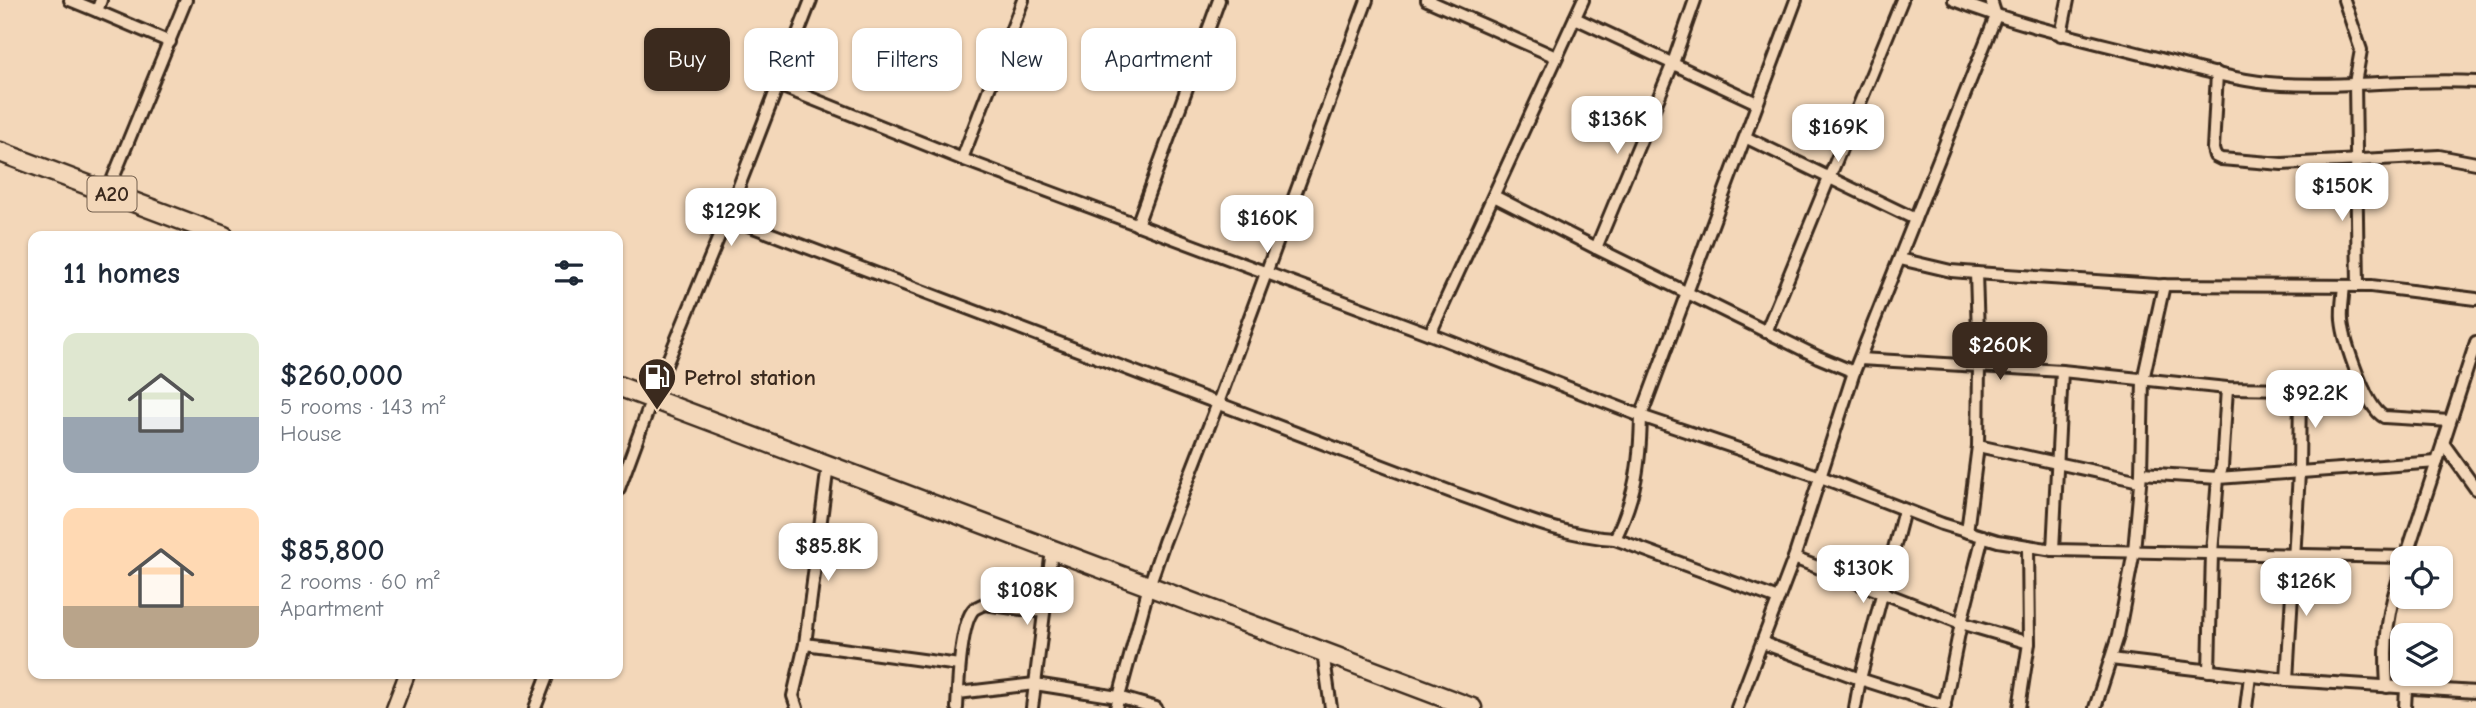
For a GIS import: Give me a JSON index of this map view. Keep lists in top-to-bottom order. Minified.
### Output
{"streets":{"main road":["A20"]},"places":{"fuel station":["Petrol station"]},"page":{"chip":["Buy","Rent","Filters","New","Apartment"],"price":["$136K","$169K","$150K","$129K","$160K","$260K","$92.2K","$85.8K","$130K","$126K","$108K"],"heading":"11 homes","list":[{"name":"$260,000","note":"5 rooms · 143 m² · House"},{"name":"$85,800","note":"2 rooms · 60 m² · Apartment"}]}}
